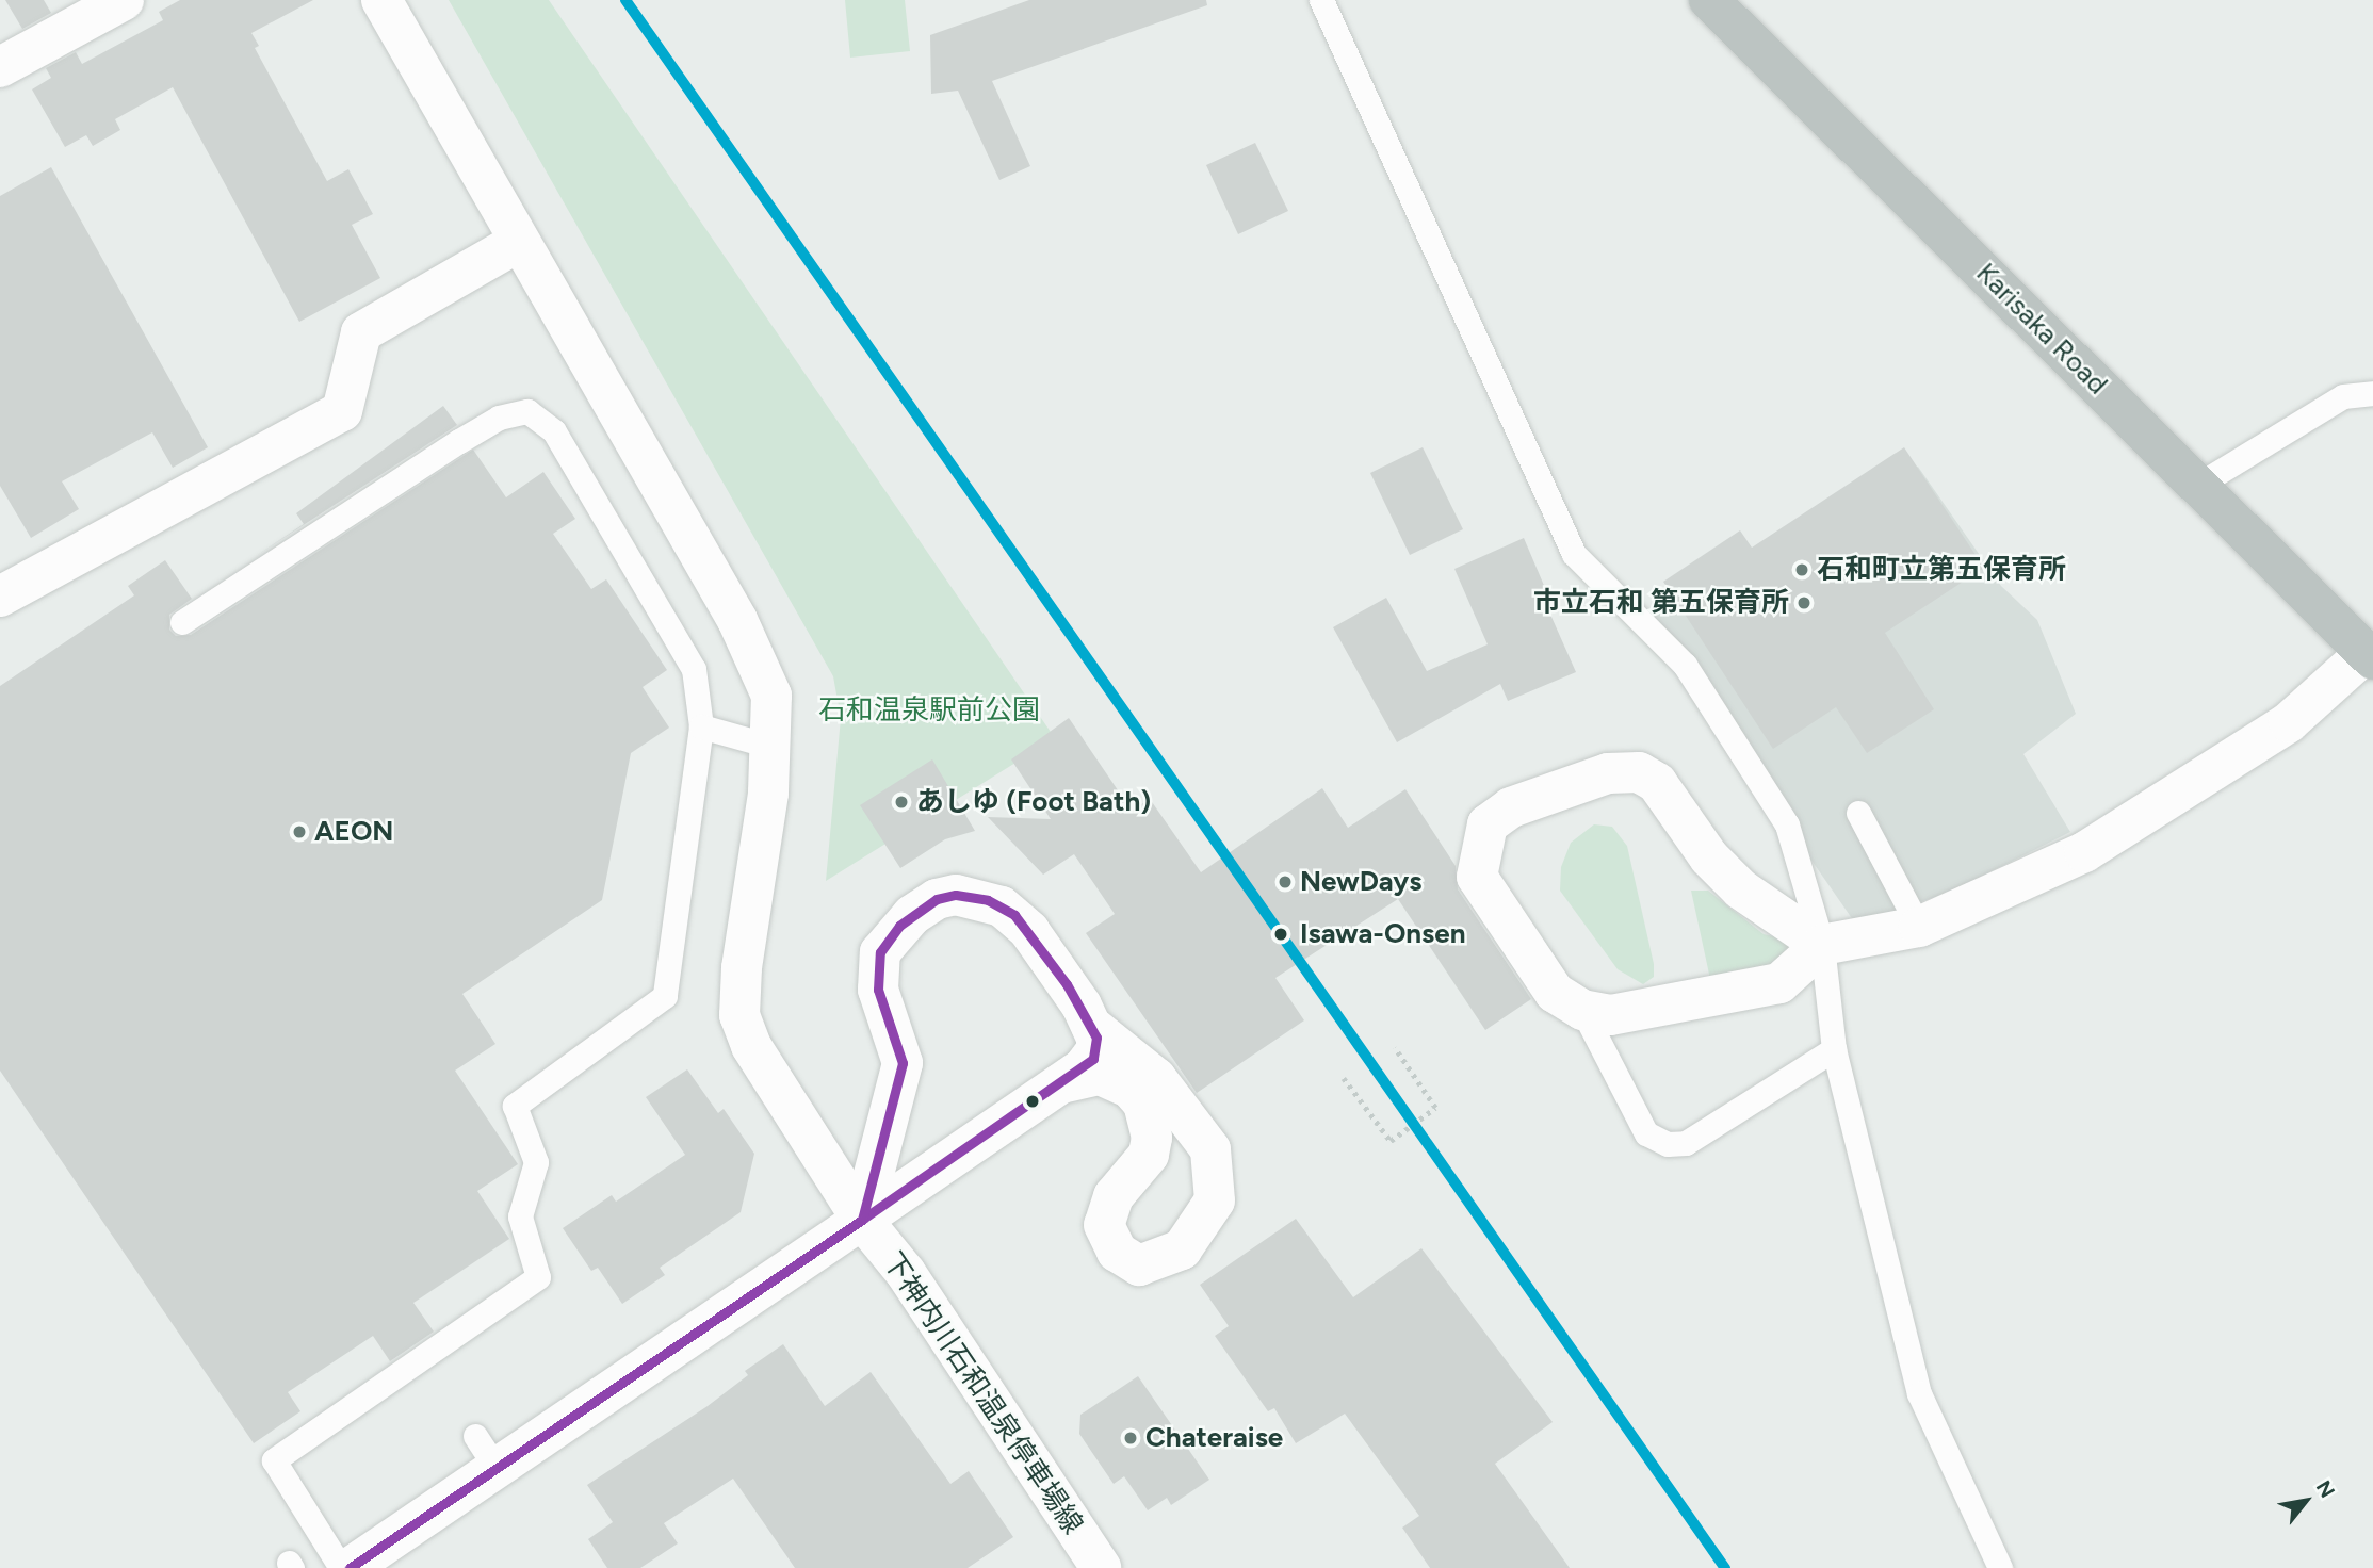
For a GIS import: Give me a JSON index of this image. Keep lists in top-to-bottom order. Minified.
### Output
{"streets":{"highway":["Karisaka Road"],"street":["下神内川石和温泉停車場線"]},"parks":["石和温泉駅前公園"],"places":["石和町立第五保育所","市立石和 第五保育所","あしゆ (Foot Bath)","AEON","NewDays","Isawa-Onsen","Chateraise"],"north":"top right"}
